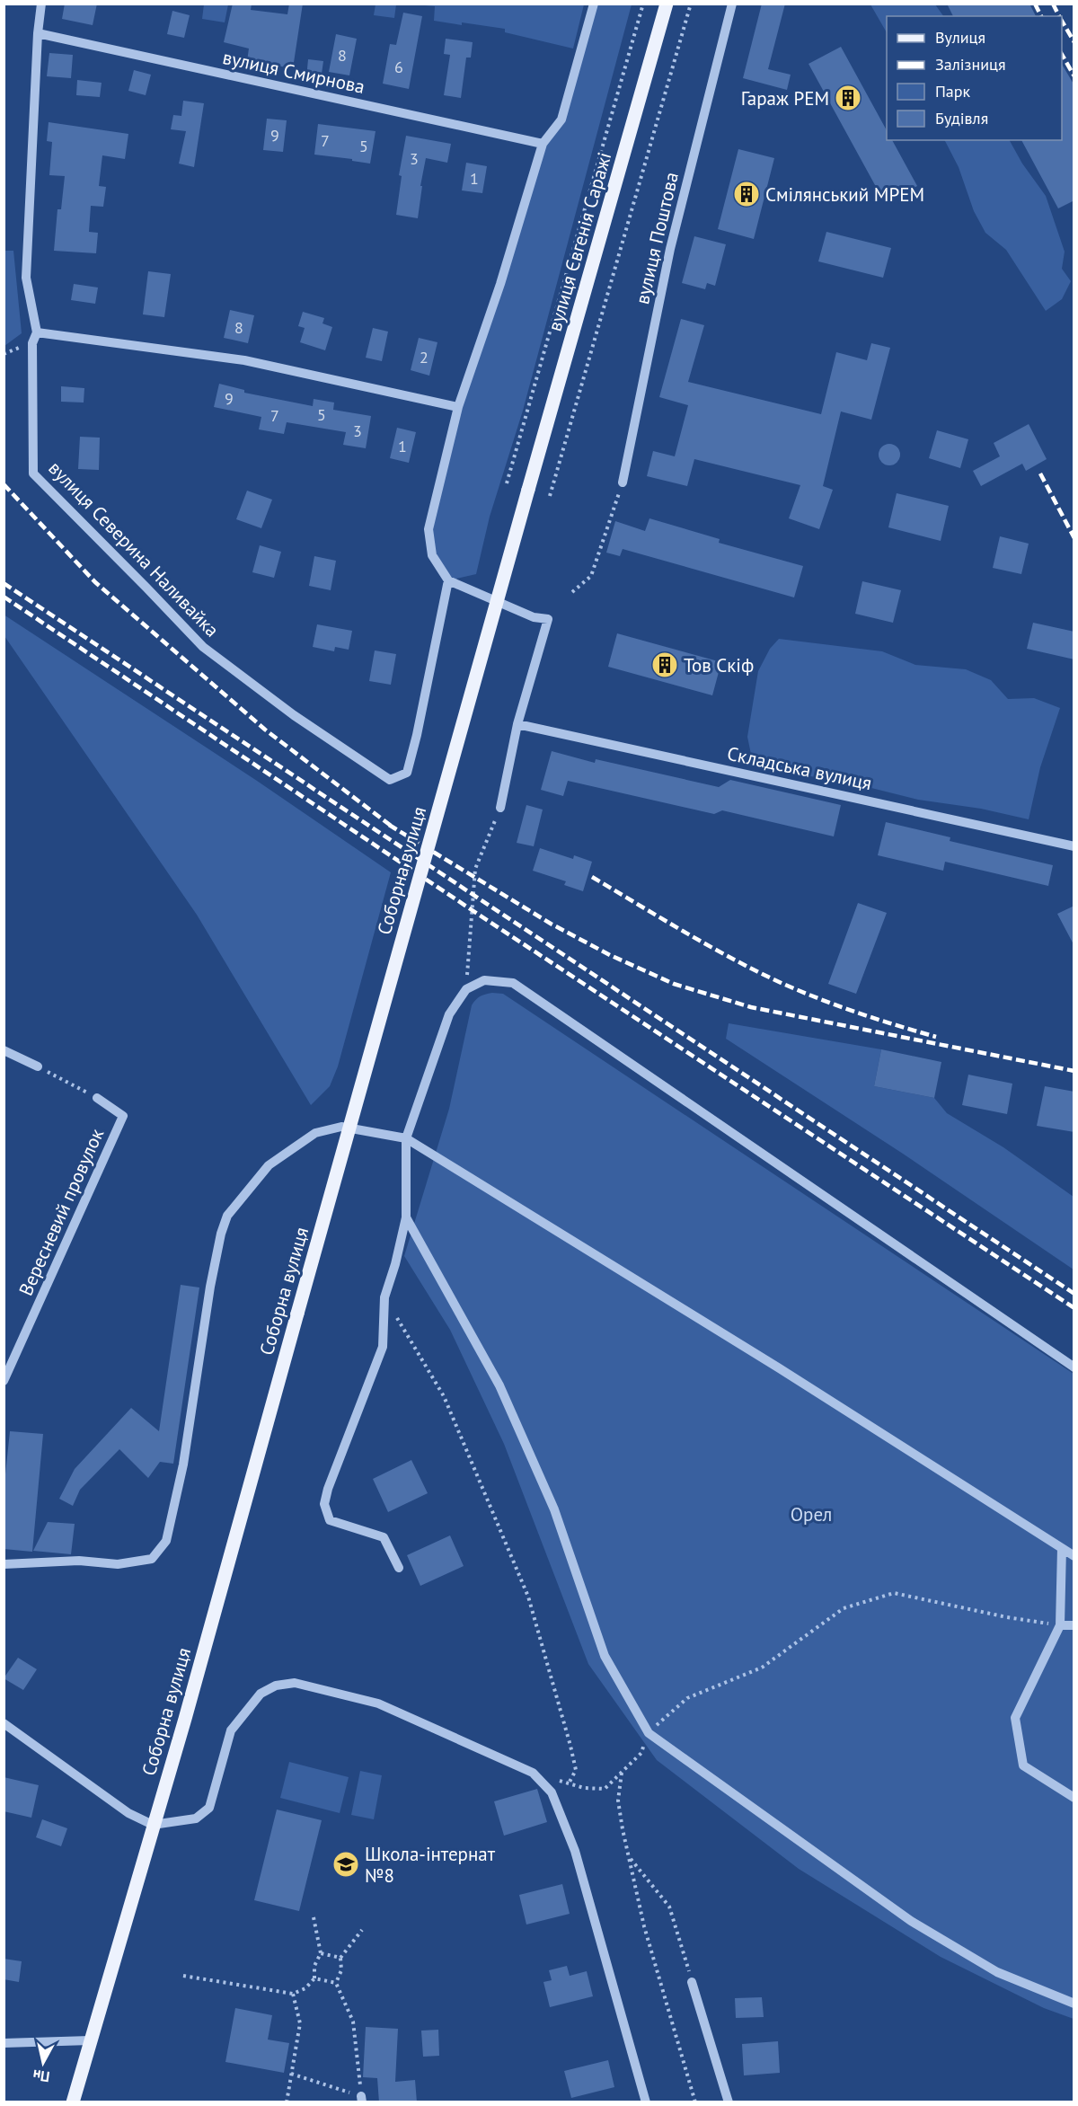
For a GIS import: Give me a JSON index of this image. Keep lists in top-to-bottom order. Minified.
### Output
{"streets":{"main road":["вулиця Євгенія Саражі","Соборна вулиця"],"street":["вулиця Смирнова","вулиця Поштова","вулиця Северина Наливайка","Складська вулиця","Вересневий провулок"]},"crossings":[["вулиця Смирнова","вулиця Северина Наливайка"],["вулиця Євгенія Саражі","Соборна вулиця"]],"parks":["Орел"],"places":{"building":["Гараж РЕМ","Смілянський МРЕМ","Тов Скіф"],"school or university":["Школа-інтернат №8"]},"house_numbers":["8","6","9","7","5","3","1","8","2","9","5","7","3","1"],"legend":["Вулиця","Залізниця","Парк","Будівля"],"north":"bottom"}
